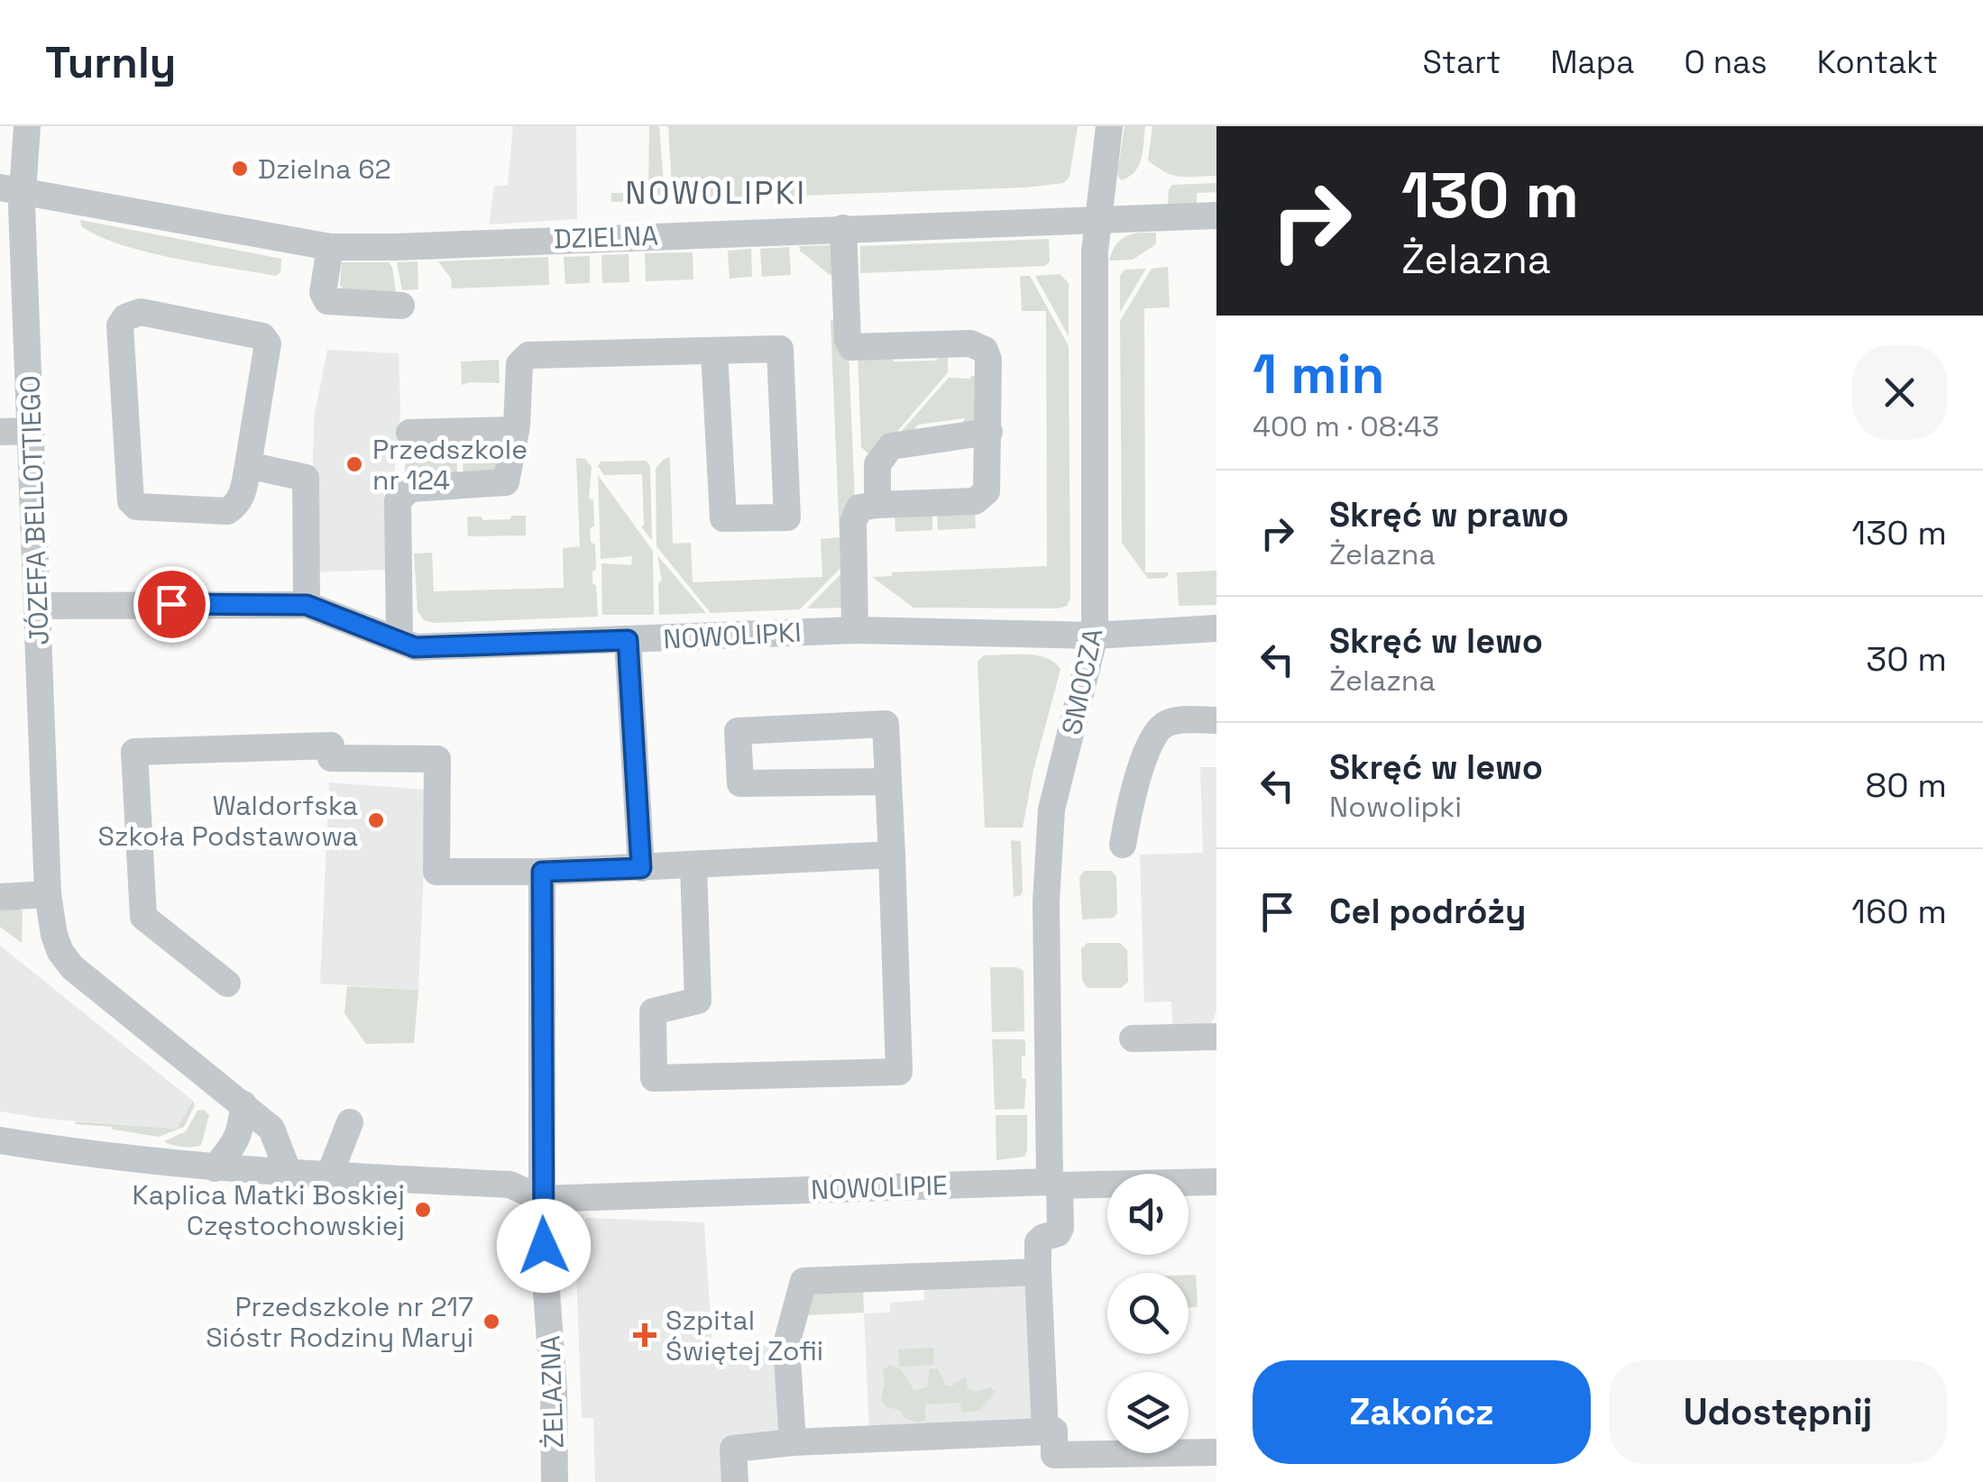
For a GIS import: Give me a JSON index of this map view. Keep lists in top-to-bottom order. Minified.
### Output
{"streets":{"street":["DZIELNA","JÓZEFA BELLOTTIEGO","NOWOLIPKI","SMOCZA","NOWOLIPIE","ŻELAZNA"]},"crossings":[["DZIELNA","JÓZEFA BELLOTTIEGO"],["DZIELNA","SMOCZA"],["JÓZEFA BELLOTTIEGO","NOWOLIPKI"],["NOWOLIPKI","SMOCZA"],["SMOCZA","NOWOLIPIE"],["NOWOLIPIE","ŻELAZNA"]],"districts":["NOWOLIPKI"],"places":{"other":["Dzielna 62","Przedszkole nr 124","Waldorfska Szkoła Podstawowa","Kaplica Matki Boskiej Częstochowskiej","Przedszkole nr 217 Sióstr Rodziny Maryi"],"health":["Szpital Świętej Zofii"]},"page":{"header":"Turnly","nav":["Start","Mapa","O nas","Kontakt"],"turn":["130 m","Żelazna"],"heading":["1 min","400 m · 08:43"],"list":[{"name":"Skręć w prawo","note":"Żelazna","value":"130 m"},{"name":"Skręć w lewo","note":"Żelazna","value":"30 m"},{"name":"Skręć w lewo","note":"Nowolipki","value":"80 m"},{"name":"Cel podróży","value":"160 m"}],"buttons":["Zakończ","Udostępnij"]}}
